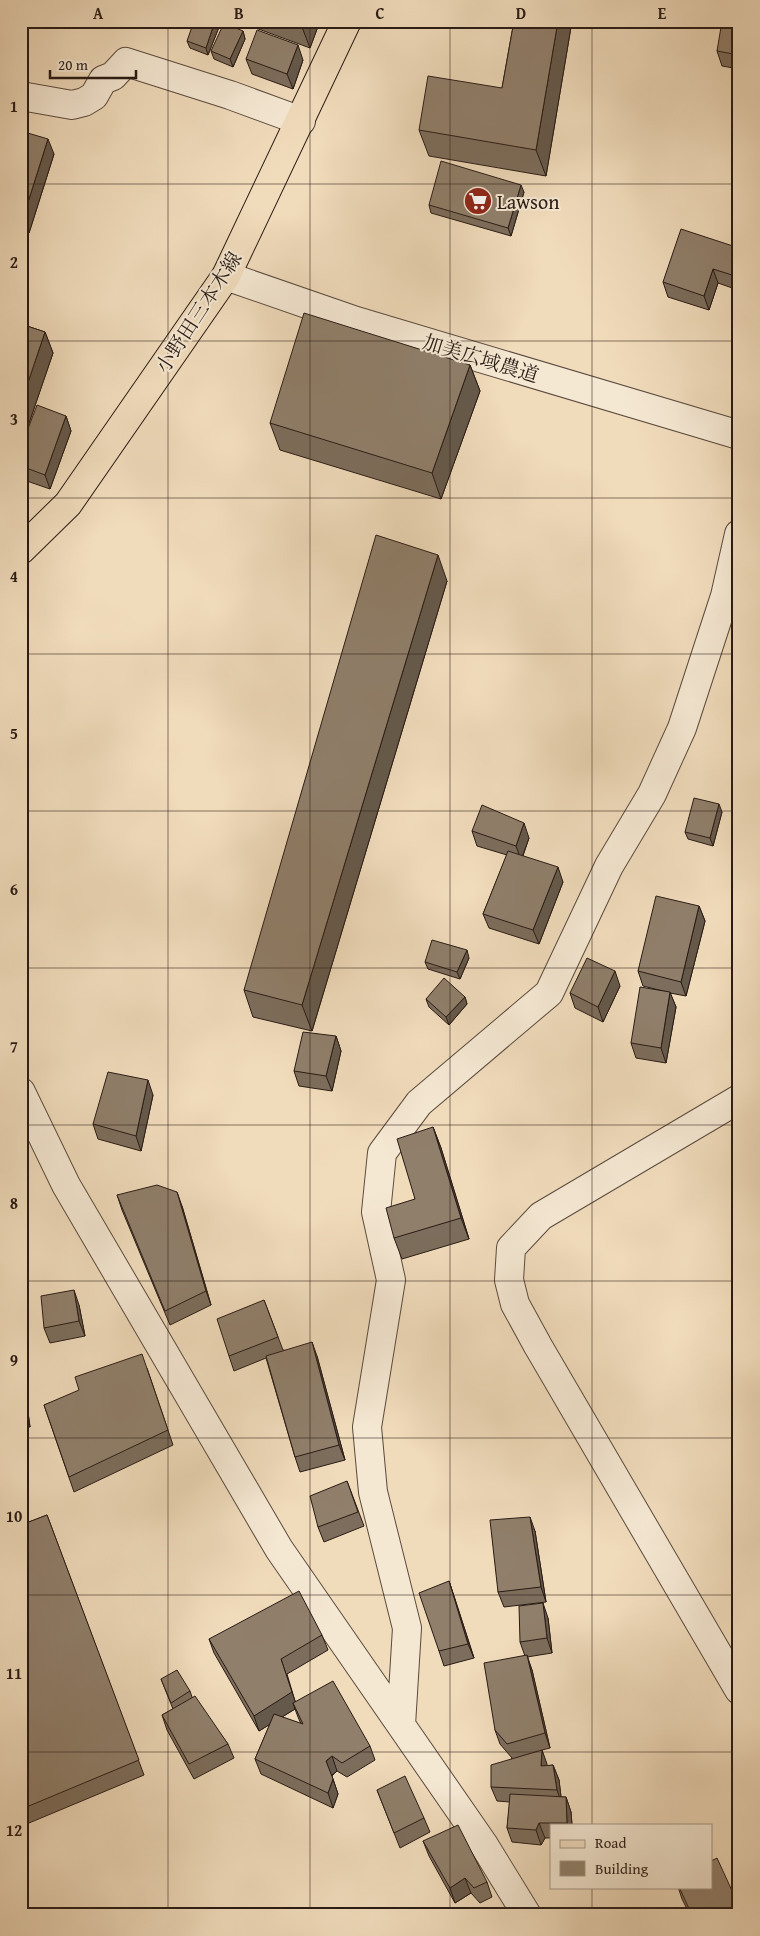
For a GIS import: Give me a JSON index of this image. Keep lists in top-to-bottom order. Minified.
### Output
{"streets":{"main road":["小野田三本木線"],"street":["加美広域農道"]},"crossings":[["小野田三本木線","加美広域農道"]],"places":{"supermarket":["Lawson"]},"legend":["Road","Building"],"scale_bar":"20 m","grid":{"columns":["A","B","C","D","E"],"rows":["1","2","3","4","5","6","7","8","9","10","11","12"]}}
